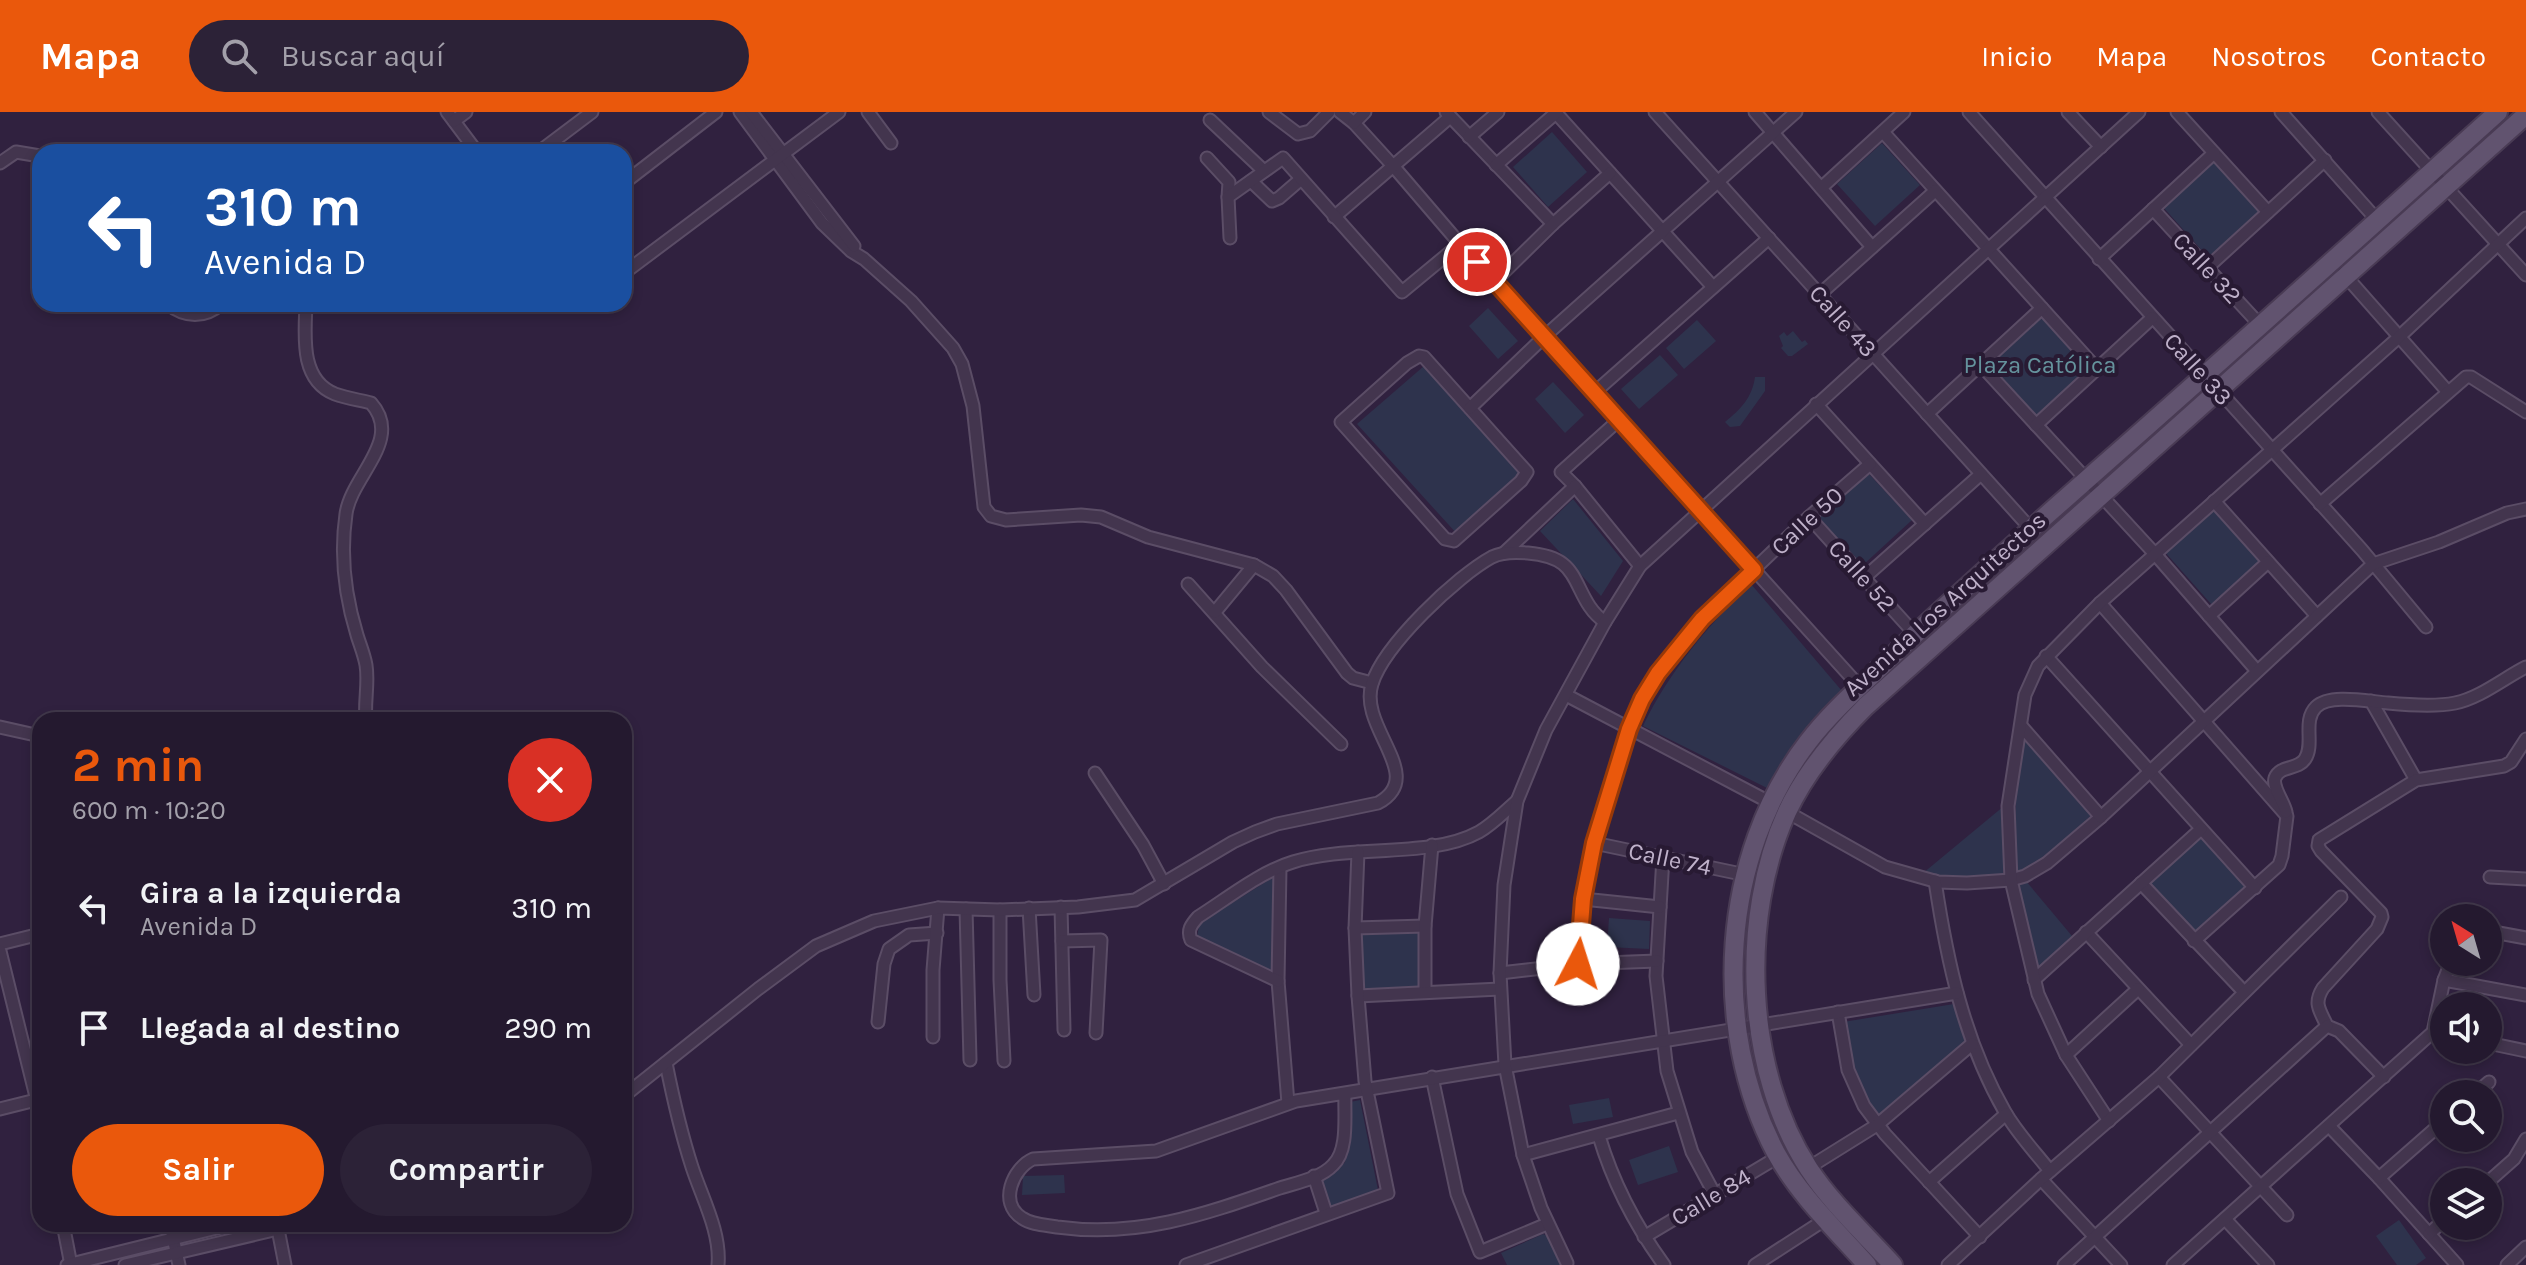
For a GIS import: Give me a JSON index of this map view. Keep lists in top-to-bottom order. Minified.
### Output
{"streets":{"main road":["Avenida Los Arquitectos"],"street":["Calle 32","Calle 43","Calle 33","Calle 50","Calle 52","Calle 74","Calle 84"]},"crossings":[["Calle 32","Avenida Los Arquitectos"],["Calle 43","Avenida Los Arquitectos"],["Calle 33","Avenida Los Arquitectos"],["Calle 50","Calle 52"],["Calle 50","Calle 74"],["Calle 52","Avenida Los Arquitectos"],["Avenida Los Arquitectos","Calle 74"],["Avenida Los Arquitectos","Calle 84"]],"parks":["Plaza Católica"],"north":"top left","page":{"header":"Mapa","search":"Buscar aquí","nav":["Inicio","Mapa","Nosotros","Contacto"],"turn":["310 m","Avenida D"],"heading":["2 min","600 m · 10:20"],"list":[{"name":"Gira a la izquierda","note":"Avenida D","value":"310 m"},{"name":"Llegada al destino","value":"290 m"}],"buttons":["Salir","Compartir"]}}
